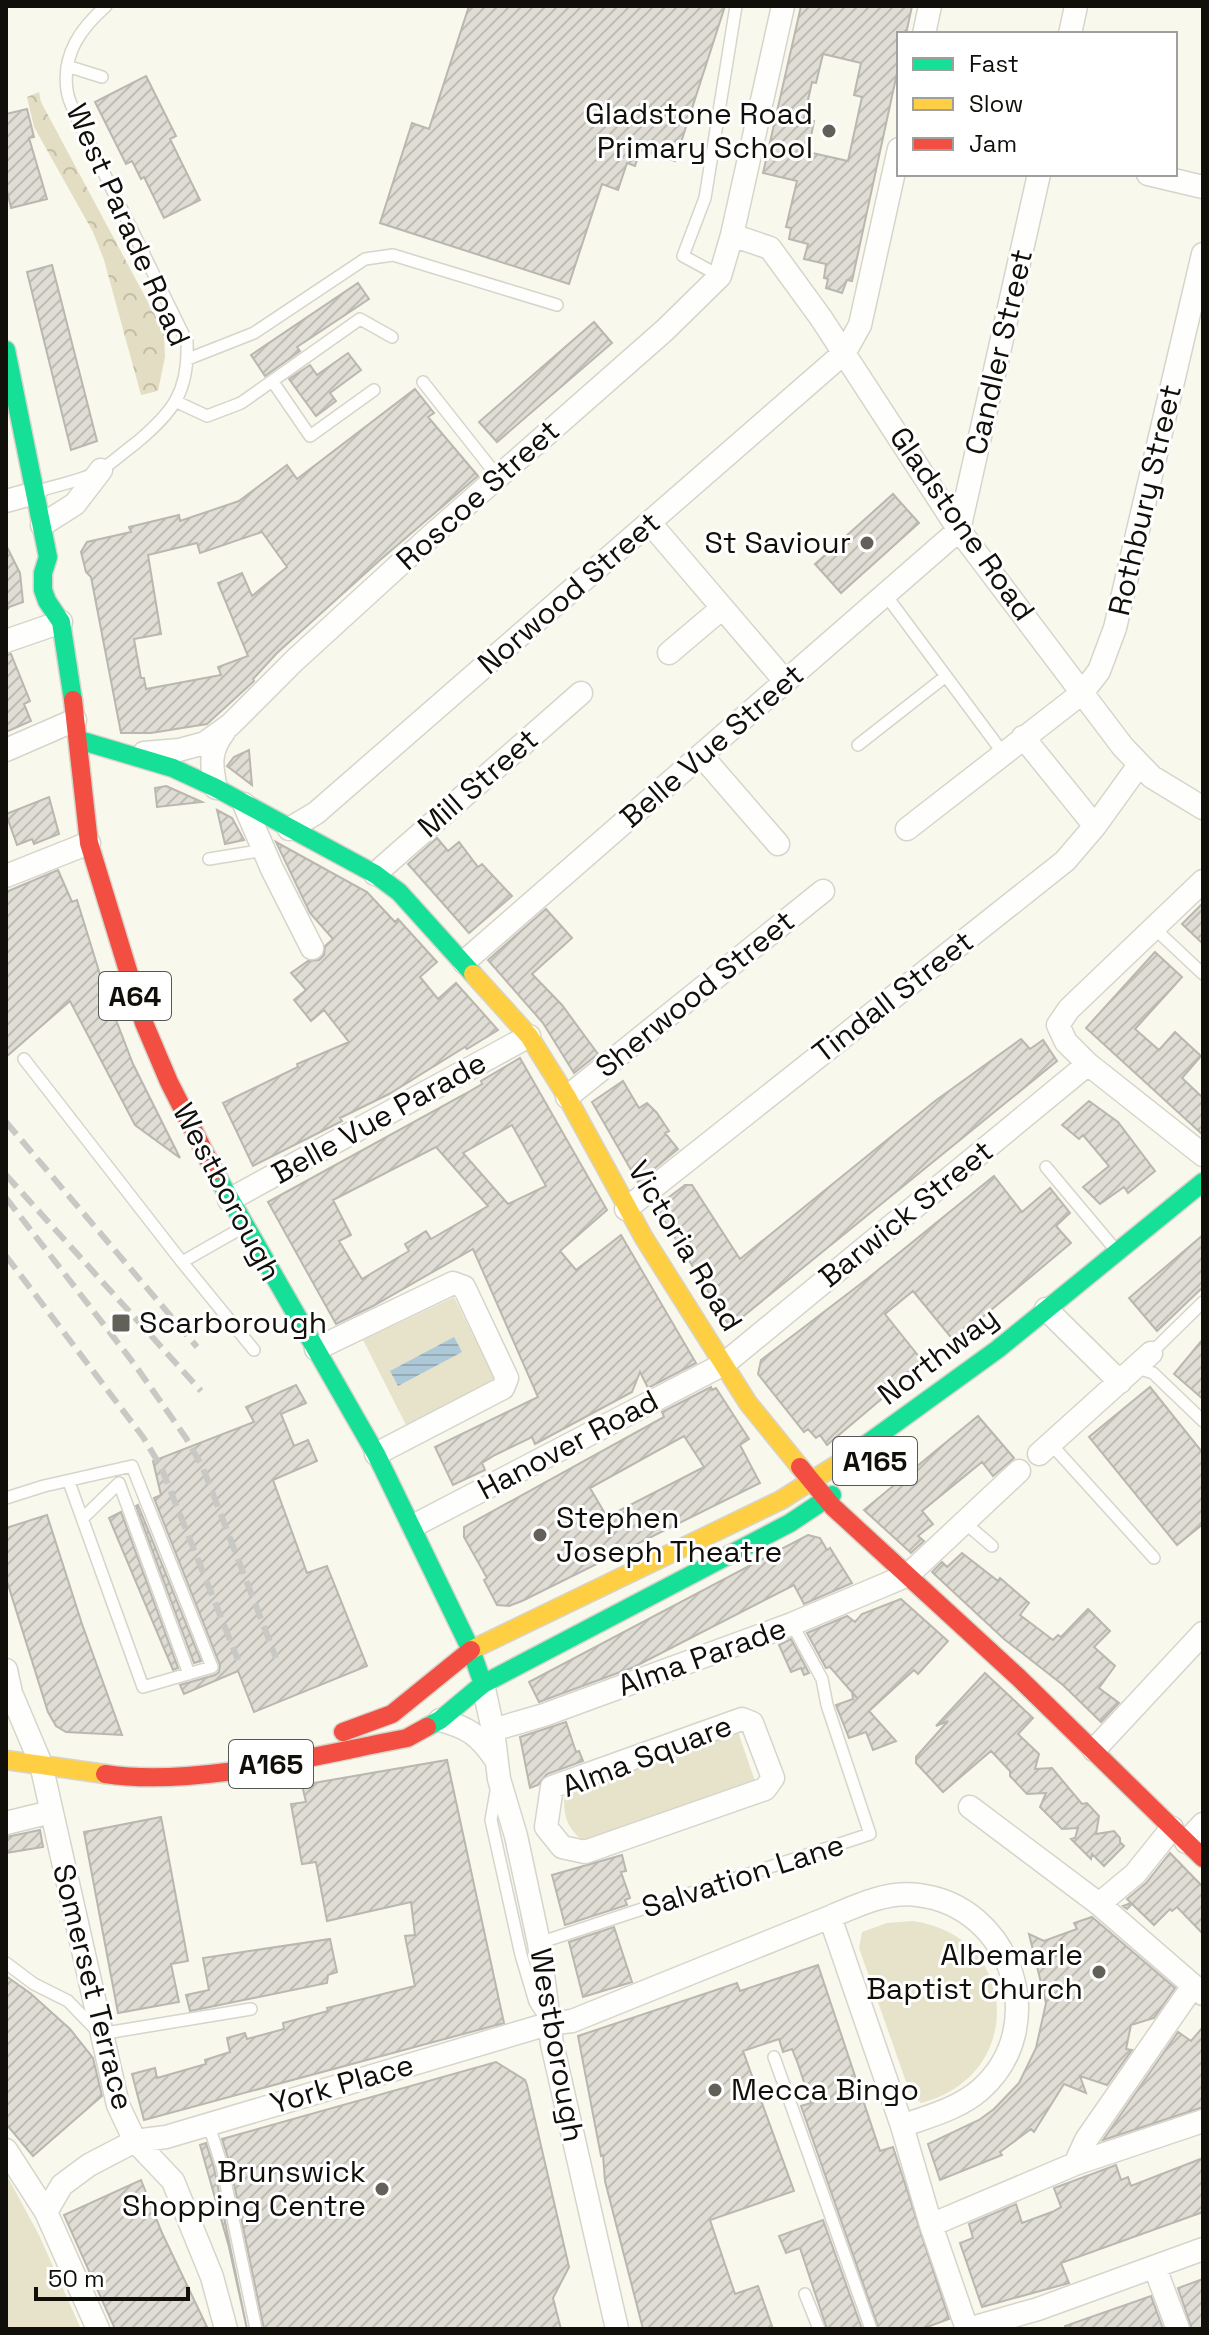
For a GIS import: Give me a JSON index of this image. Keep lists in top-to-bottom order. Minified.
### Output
{"streets":{"main road":["A64","Westborough","Victoria Road","Northway","A165"],"street":["West Parade Road","Candler Street","Roscoe Street","Rothbury Street","Gladstone Road","Norwood Street","Belle Vue Street","Mill Street","Sherwood Street","Tindall Street","Belle Vue Parade","Barwick Street","Hanover Road","Alma Parade","Alma Square","Somerset Terrace","York Place"],"lane":["Salvation Lane"]},"crossings":[["West Parade Road","A64"],["Candler Street","Gladstone Road"],["Candler Street","Belle Vue Street"],["Roscoe Street","Gladstone Road"],["Roscoe Street","Victoria Road"],["Rothbury Street","Gladstone Road"],["Gladstone Road","Norwood Street"],["Gladstone Road","Belle Vue Street"],["Gladstone Road","Tindall Street"],["Norwood Street","Victoria Road"],["Belle Vue Street","Victoria Road"],["Mill Street","Victoria Road"],["Sherwood Street","Victoria Road"],["A64","Westborough"],["A64","Victoria Road"],["Tindall Street","Victoria Road"],["Belle Vue Parade","Westborough"],["Belle Vue Parade","Victoria Road"],["Westborough","Victoria Road"],["Westborough","Northway"],["Westborough","Hanover Road"],["Westborough","A165"],["Westborough","Alma Parade"],["Westborough","Alma Square"],["Westborough","Salvation Lane"],["Westborough","York Place"],["Barwick Street","Victoria Road"],["Barwick Street","Hanover Road"],["Victoria Road","Northway"],["Victoria Road","Hanover Road"],["Victoria Road","A165"],["Victoria Road","Alma Parade"],["Northway","A165"],["A165","Somerset Terrace"],["Alma Parade","Salvation Lane"],["Somerset Terrace","York Place"]],"places":{"other":["Gladstone Road Primary School","St Saviour","Stephen Joseph Theatre","Albemarle Baptist Church","Mecca Bingo","Brunswick Shopping Centre"],"transit":["Scarborough"]},"legend":["Fast","Slow","Jam"],"scale_bar":"50 m"}
